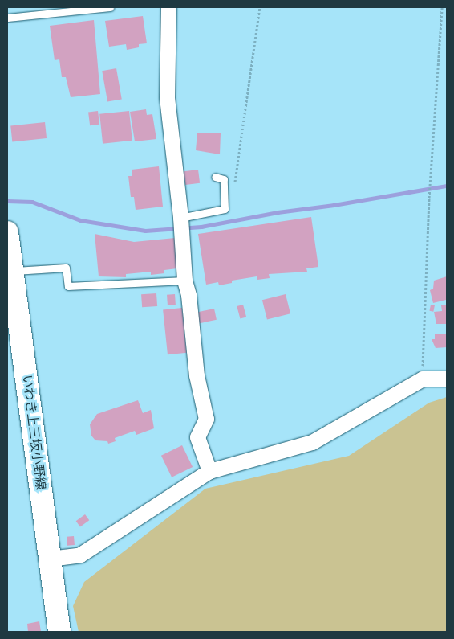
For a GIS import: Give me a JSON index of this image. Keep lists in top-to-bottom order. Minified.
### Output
{"streets":{"main road":["いわき上三坂小野線"]}}
